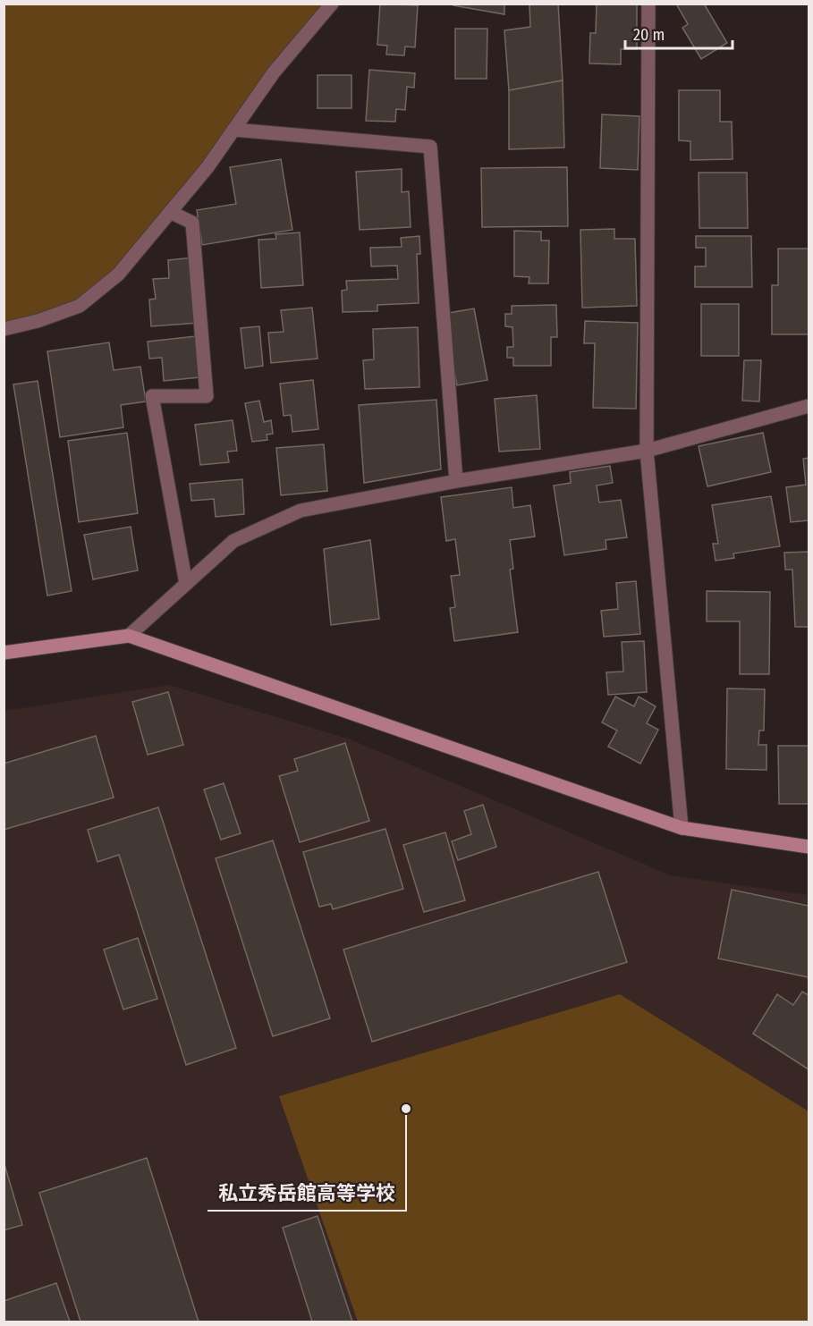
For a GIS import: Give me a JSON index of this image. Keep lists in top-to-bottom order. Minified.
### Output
{"places":["私立秀岳館高等学校"],"scale_bar":"20 m"}
